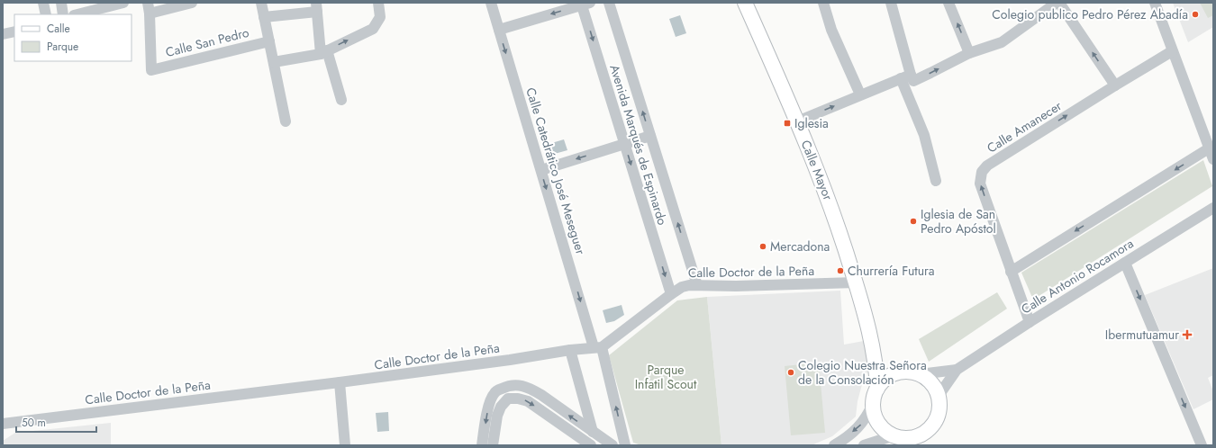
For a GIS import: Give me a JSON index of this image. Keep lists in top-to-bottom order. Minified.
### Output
{"streets":{"main road":["Calle Mayor"],"street":["Calle San Pedro","Calle Amanecer","Avenida Marqués de Espinardo","Calle Catedrático José Meseguer","Calle Doctor de la Peña","Calle Antonio Rocamora"]},"crossings":[["Calle Amanecer","Calle Antonio Rocamora"],["Avenida Marqués de Espinardo","Calle Doctor de la Peña"],["Calle Mayor","Calle Doctor de la Peña"],["Calle Mayor","Calle Antonio Rocamora"],["Calle Catedrático José Meseguer","Calle Doctor de la Peña"]],"one_way":["Calle Amanecer"],"parks":["Parque Infatil Scout"],"places":{"other":["Colegio publico Pedro Pérez Abadía","Iglesia de San Pedro Apóstol","Mercadona","Churrería Futura","Colegio Nuestra Señora de la Consolación"],"transit":["Iglesia"],"health":["Ibermutuamur"]},"legend":["Calle","Parque"],"scale_bar":"50 m"}
